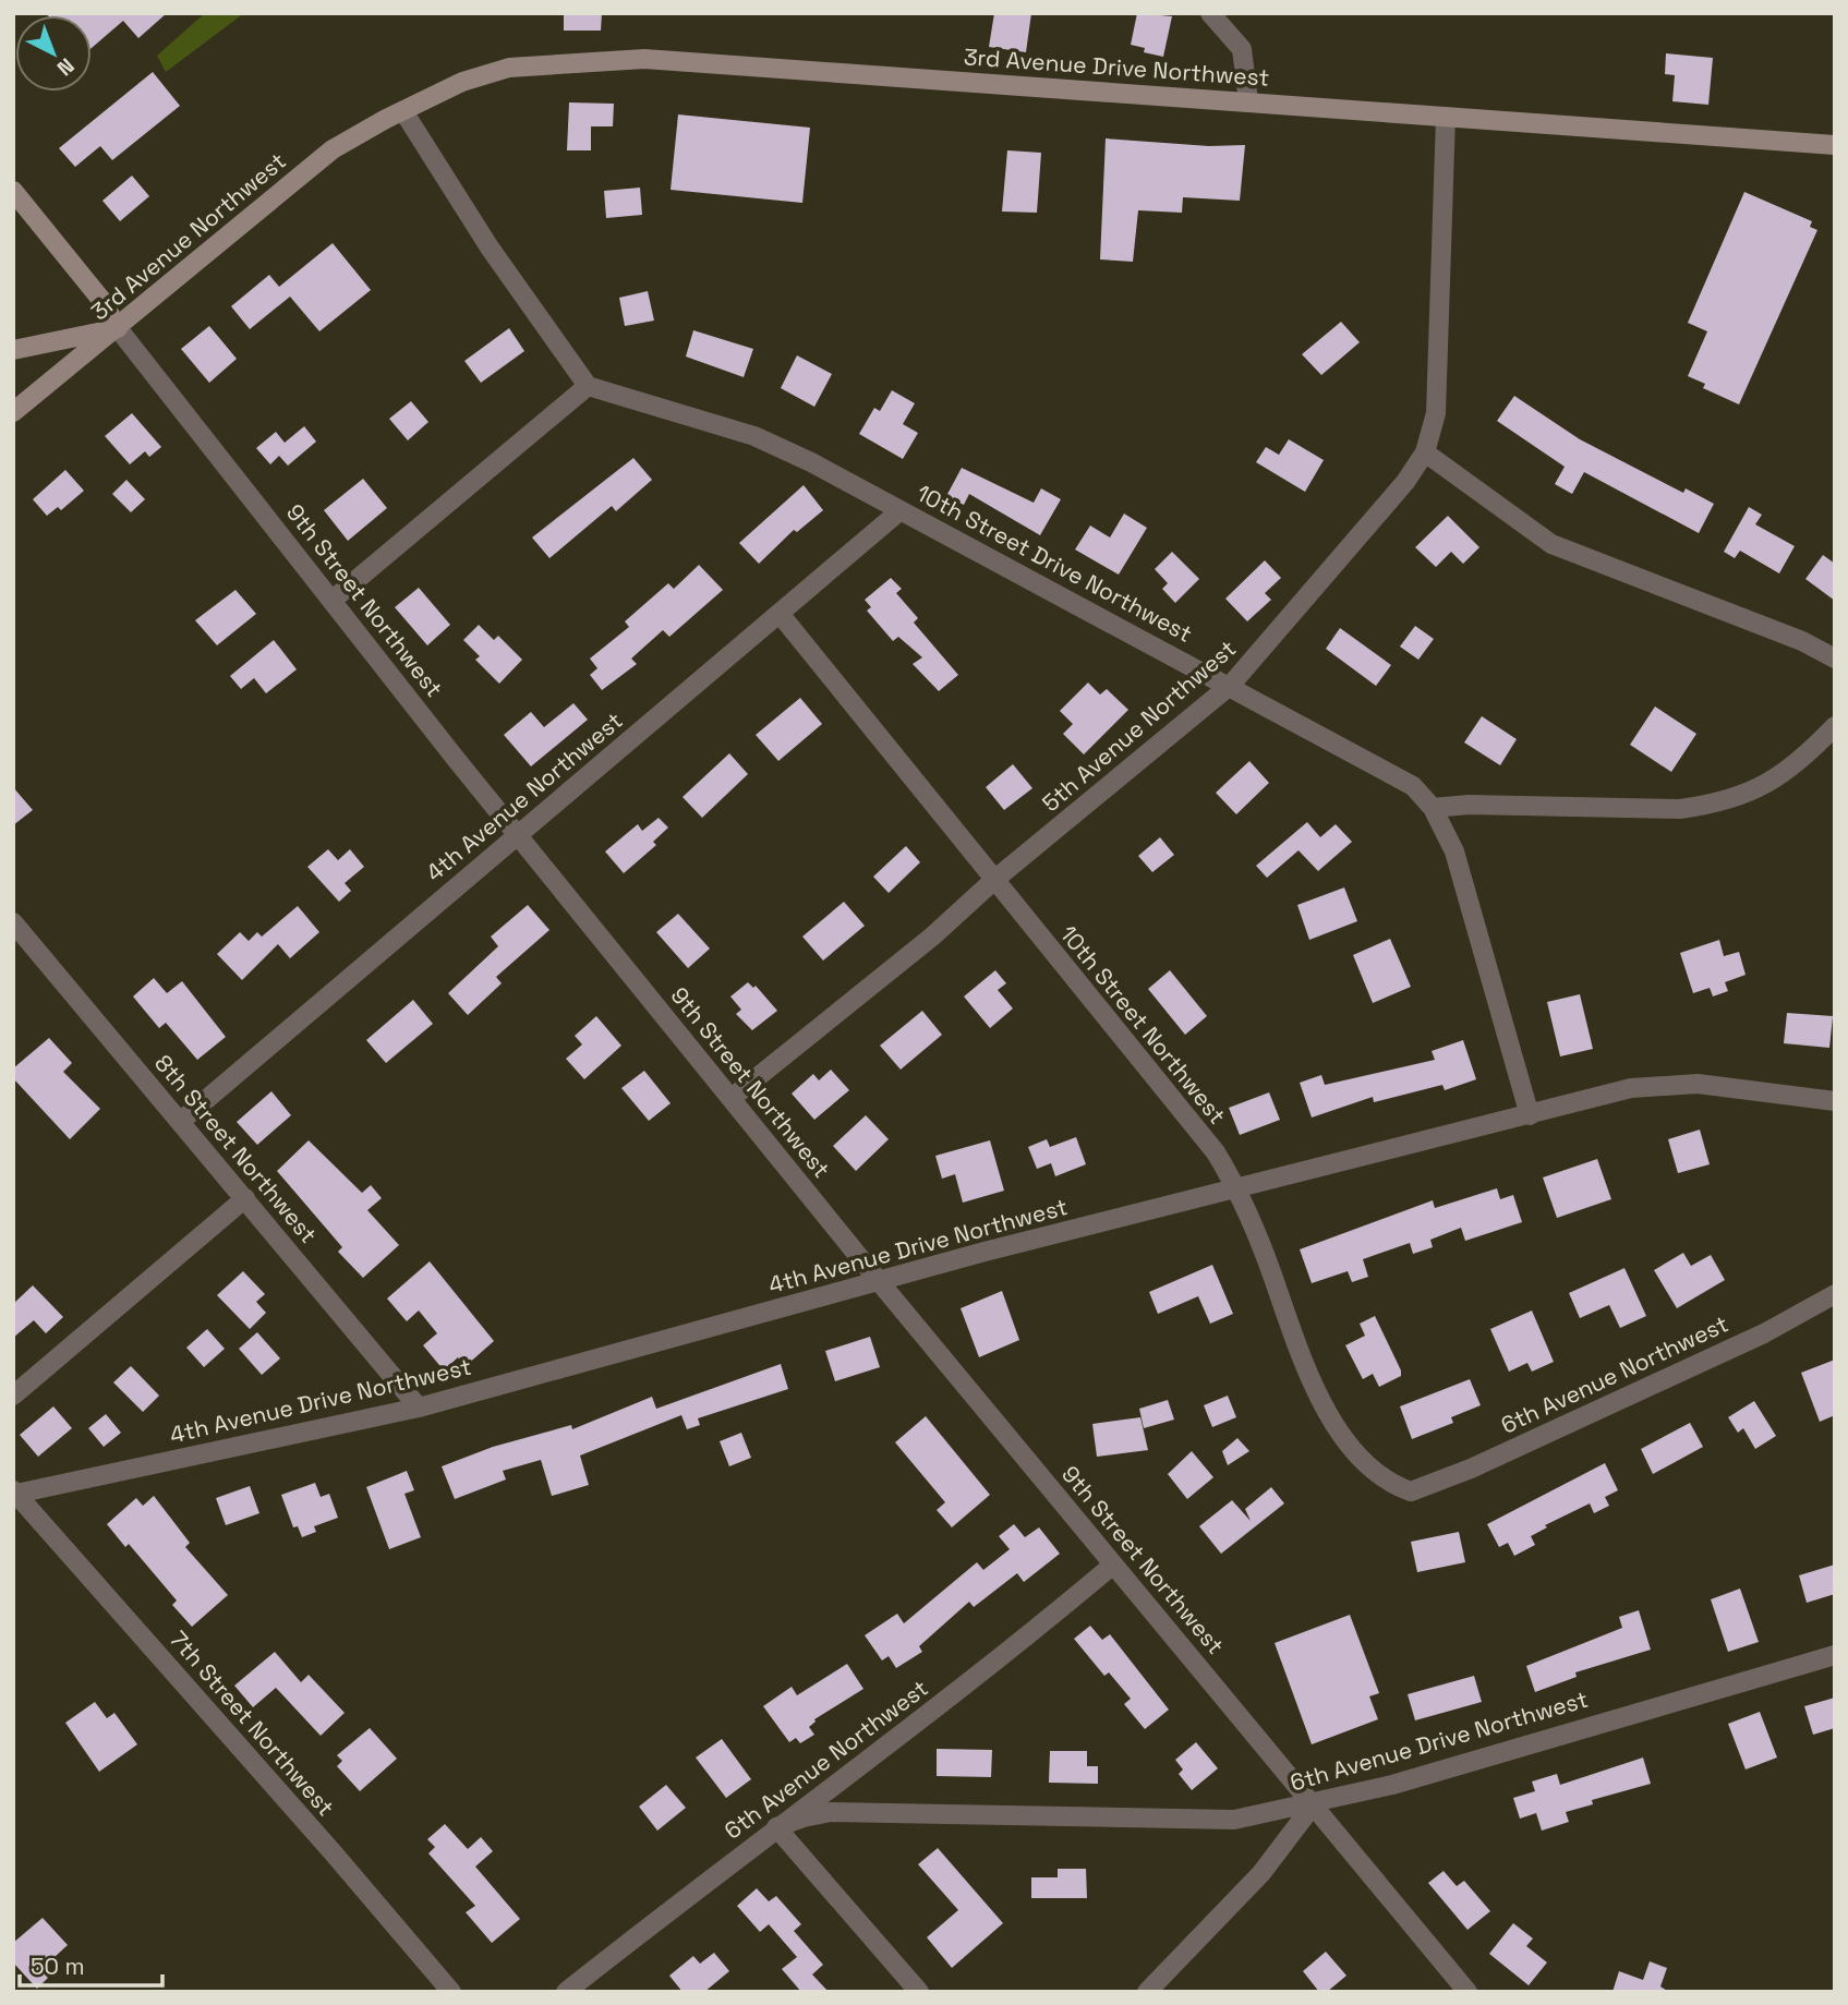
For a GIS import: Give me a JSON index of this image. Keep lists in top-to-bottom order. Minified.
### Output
{"streets":{"main road":["3rd Avenue Drive Northwest","3rd Avenue Northwest","9th Street Northwest"],"street":["10th Street Drive Northwest","5th Avenue Northwest","4th Avenue Northwest","10th Street Northwest","8th Street Northwest","4th Avenue Drive Northwest","6th Avenue Northwest","7th Street Northwest","6th Avenue Drive Northwest"]},"crossings":[["3rd Avenue Drive Northwest","3rd Avenue Northwest"],["3rd Avenue Drive Northwest","5th Avenue Northwest"],["3rd Avenue Northwest","9th Street Northwest"],["10th Street Drive Northwest","5th Avenue Northwest"],["10th Street Drive Northwest","4th Avenue Northwest"],["10th Street Drive Northwest","4th Avenue Drive Northwest"],["9th Street Northwest","5th Avenue Northwest"],["9th Street Northwest","4th Avenue Northwest"],["9th Street Northwest","4th Avenue Drive Northwest"],["9th Street Northwest","6th Avenue Northwest"],["9th Street Northwest","6th Avenue Drive Northwest"],["5th Avenue Northwest","10th Street Northwest"],["4th Avenue Northwest","10th Street Northwest"],["4th Avenue Northwest","8th Street Northwest"],["10th Street Northwest","4th Avenue Drive Northwest"],["10th Street Northwest","6th Avenue Northwest"],["8th Street Northwest","4th Avenue Drive Northwest"],["4th Avenue Drive Northwest","7th Street Northwest"],["6th Avenue Northwest","6th Avenue Drive Northwest"]],"scale_bar":"50 m","north":"bottom right"}
